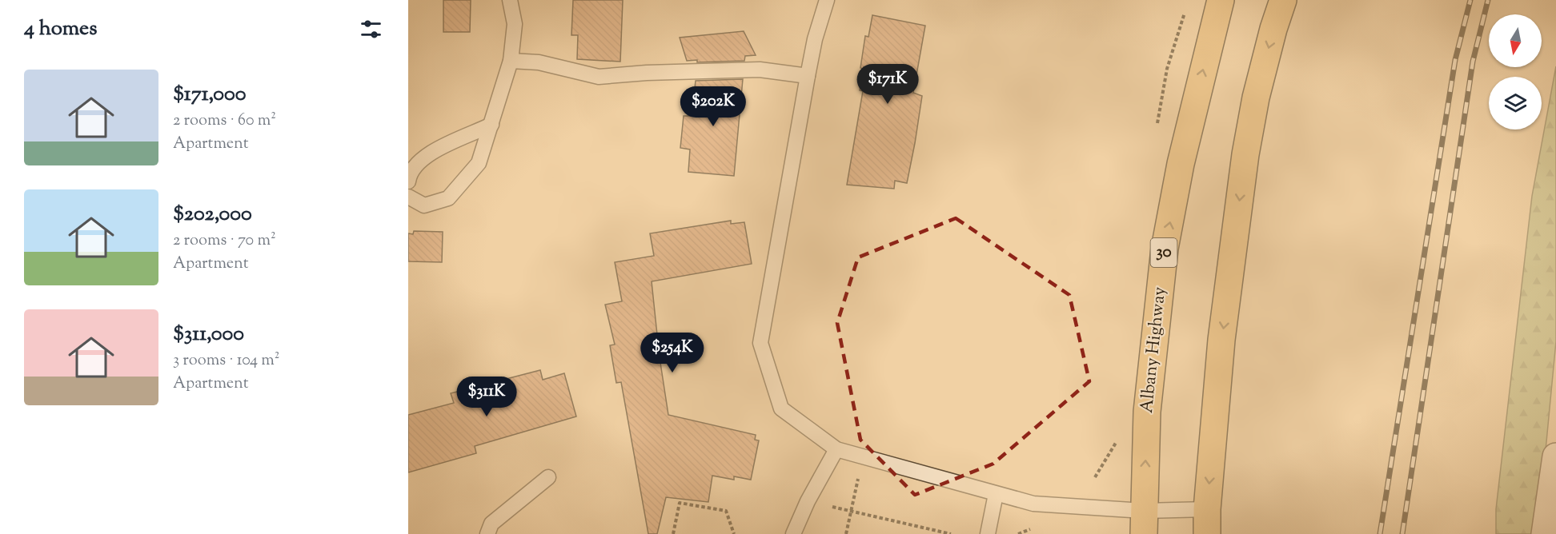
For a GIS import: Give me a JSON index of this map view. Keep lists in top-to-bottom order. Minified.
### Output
{"streets":{"highway":["30","Albany Highway"]},"north":"bottom","page":{"heading":"4 homes","list":[{"name":"$171,000","note":"2 rooms · 60 m² · Apartment"},{"name":"$202,000","note":"2 rooms · 70 m² · Apartment"},{"name":"$311,000","note":"3 rooms · 104 m² · Apartment"}],"price":["$171K","$202K","$254K","$311K"]}}
